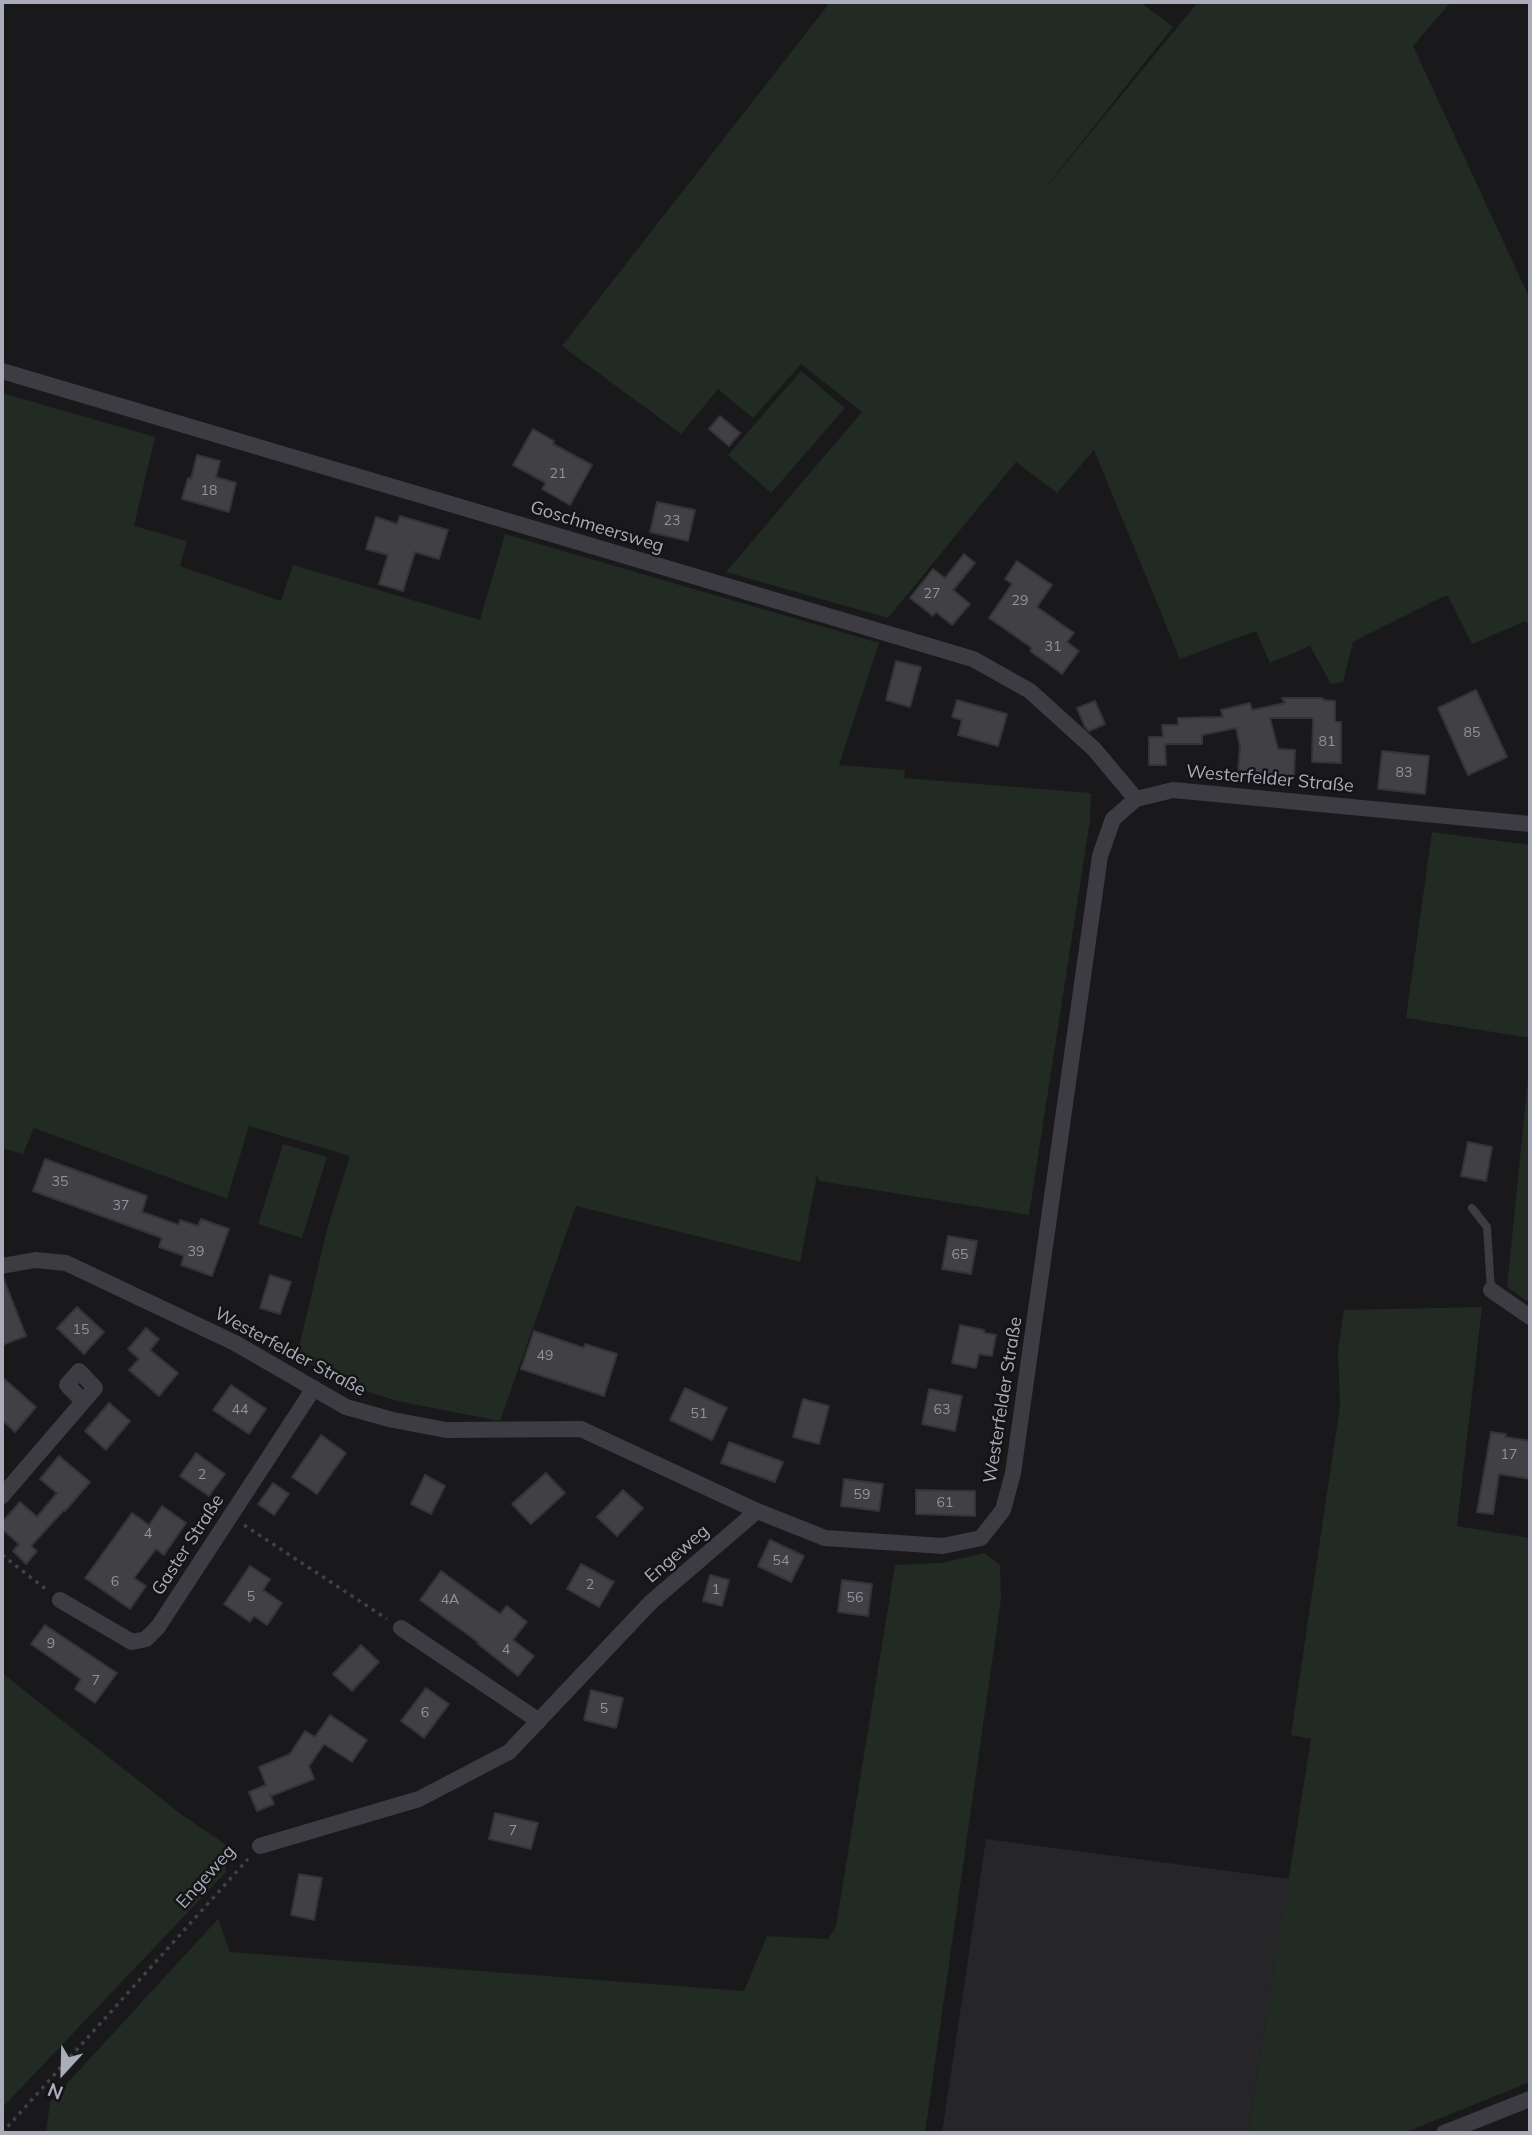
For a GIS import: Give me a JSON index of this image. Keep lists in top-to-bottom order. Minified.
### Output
{"streets":{"street":["Goschmeersweg","Westerfelder Straße","Gaster Straße","Engeweg"]},"crossings":[["Goschmeersweg","Westerfelder Straße"],["Westerfelder Straße","Gaster Straße"],["Westerfelder Straße","Engeweg"]],"house_numbers":["21","18","23","27","29","31","85","81","83","35","37","39","65","15","49","44","63","51","17","2","59","61","4","54","6","2","1","5","56","4A","9","4","7","5","6","7"],"north":"bottom"}
